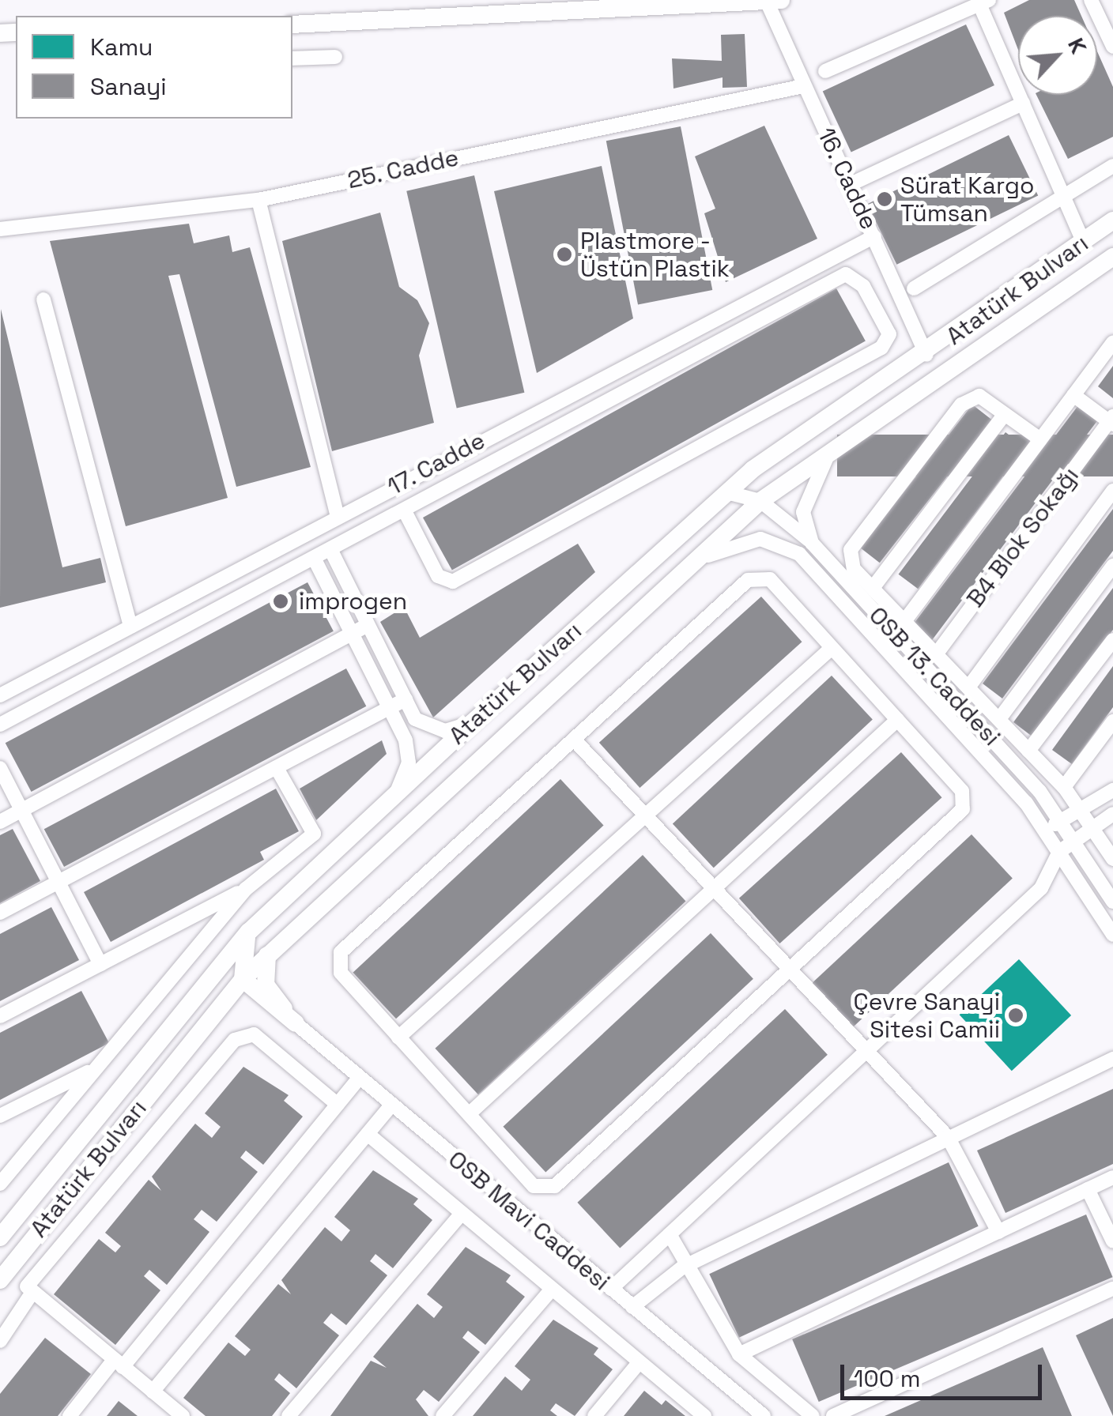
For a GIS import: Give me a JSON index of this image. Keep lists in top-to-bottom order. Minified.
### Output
{"streets":{"main road":["Atatürk Bulvarı"],"street":["25. Cadde","16. Cadde","17. Cadde","B4 Blok Sokağı","OSB 13. Caddesi","OSB Mavi Caddesi"]},"crossings":[["25. Cadde","16. Cadde"],["16. Cadde","Atatürk Bulvarı"],["16. Cadde","17. Cadde"],["Atatürk Bulvarı","OSB 13. Caddesi"]],"places":["Sürat Kargo Tümsan","Plastmore - Üstün Plastik","improgen","Çevre Sanayi Sitesi Camii"],"legend":["Kamu","Sanayi"],"scale_bar":"100 m","north":"top right"}
